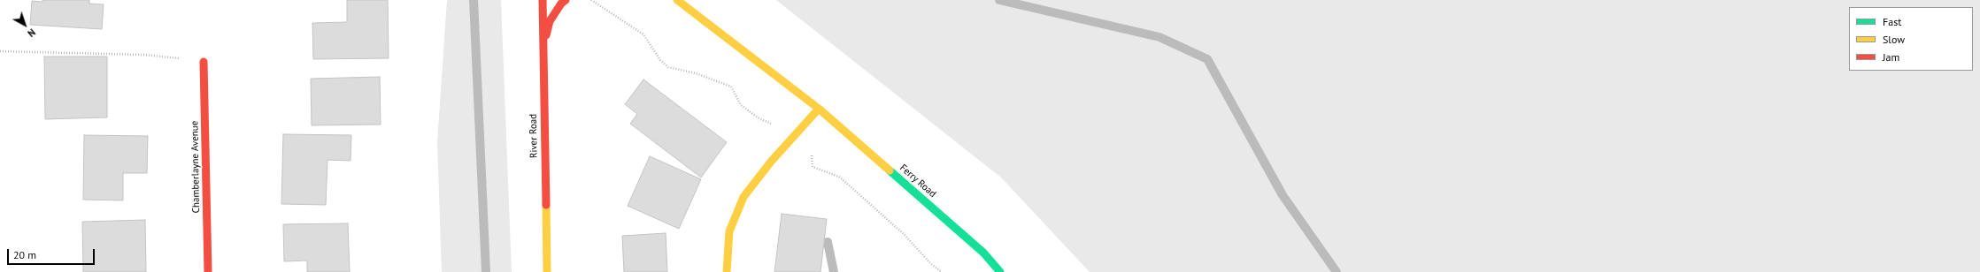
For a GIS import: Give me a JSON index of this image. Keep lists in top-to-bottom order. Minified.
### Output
{"streets":{"street":["River Road","Chamberlayne Avenue","Ferry Road"]},"legend":["Fast","Slow","Jam"],"scale_bar":"20 m","north":"bottom right"}
